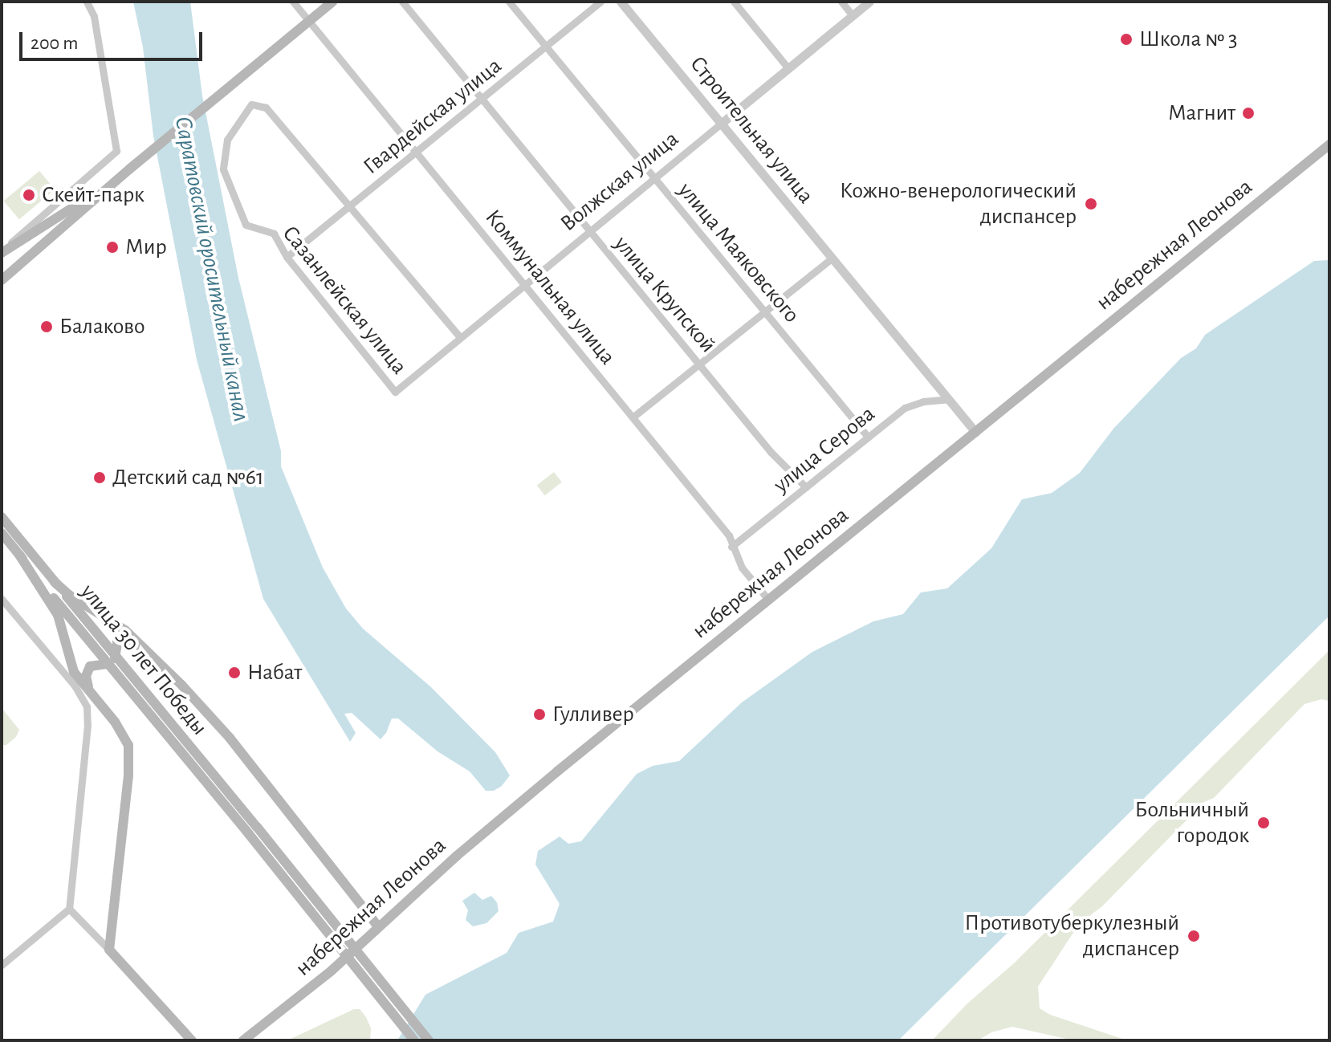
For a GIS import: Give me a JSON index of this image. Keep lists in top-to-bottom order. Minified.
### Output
{"streets":{"main road":["набережная Леонова","улица 30 лет Победы"],"street":["Гвардейская улица","Строительная улица","Волжская улица","улица Маяковского","Коммунальная улица","улица Крупской","Сазанлейская улица","улица Серова"]},"crossings":[["Гвардейская улица","улица Маяковского"],["Гвардейская улица","Коммунальная улица"],["Гвардейская улица","улица Крупской"],["Гвардейская улица","Сазанлейская улица"],["Строительная улица","Волжская улица"],["Строительная улица","набережная Леонова"],["Строительная улица","улица Серова"],["Волжская улица","улица Маяковского"],["Волжская улица","Коммунальная улица"],["Волжская улица","улица Крупской"],["Волжская улица","Сазанлейская улица"],["набережная Леонова","Коммунальная улица"],["набережная Леонова","улица 30 лет Победы"],["улица Маяковского","улица Серова"],["Коммунальная улица","улица Серова"],["улица Крупской","улица Серова"]],"water":["Саратовский оросительный канал"],"places":["Школа № 3","Магнит","Скейт-парк","Кожно-венерологический диспансер","Мир","Балаково","Детский сад №61","Набат","Гулливер","Больничный городок","Противотуберкулезный диспансер"],"scale_bar":"200 m"}
